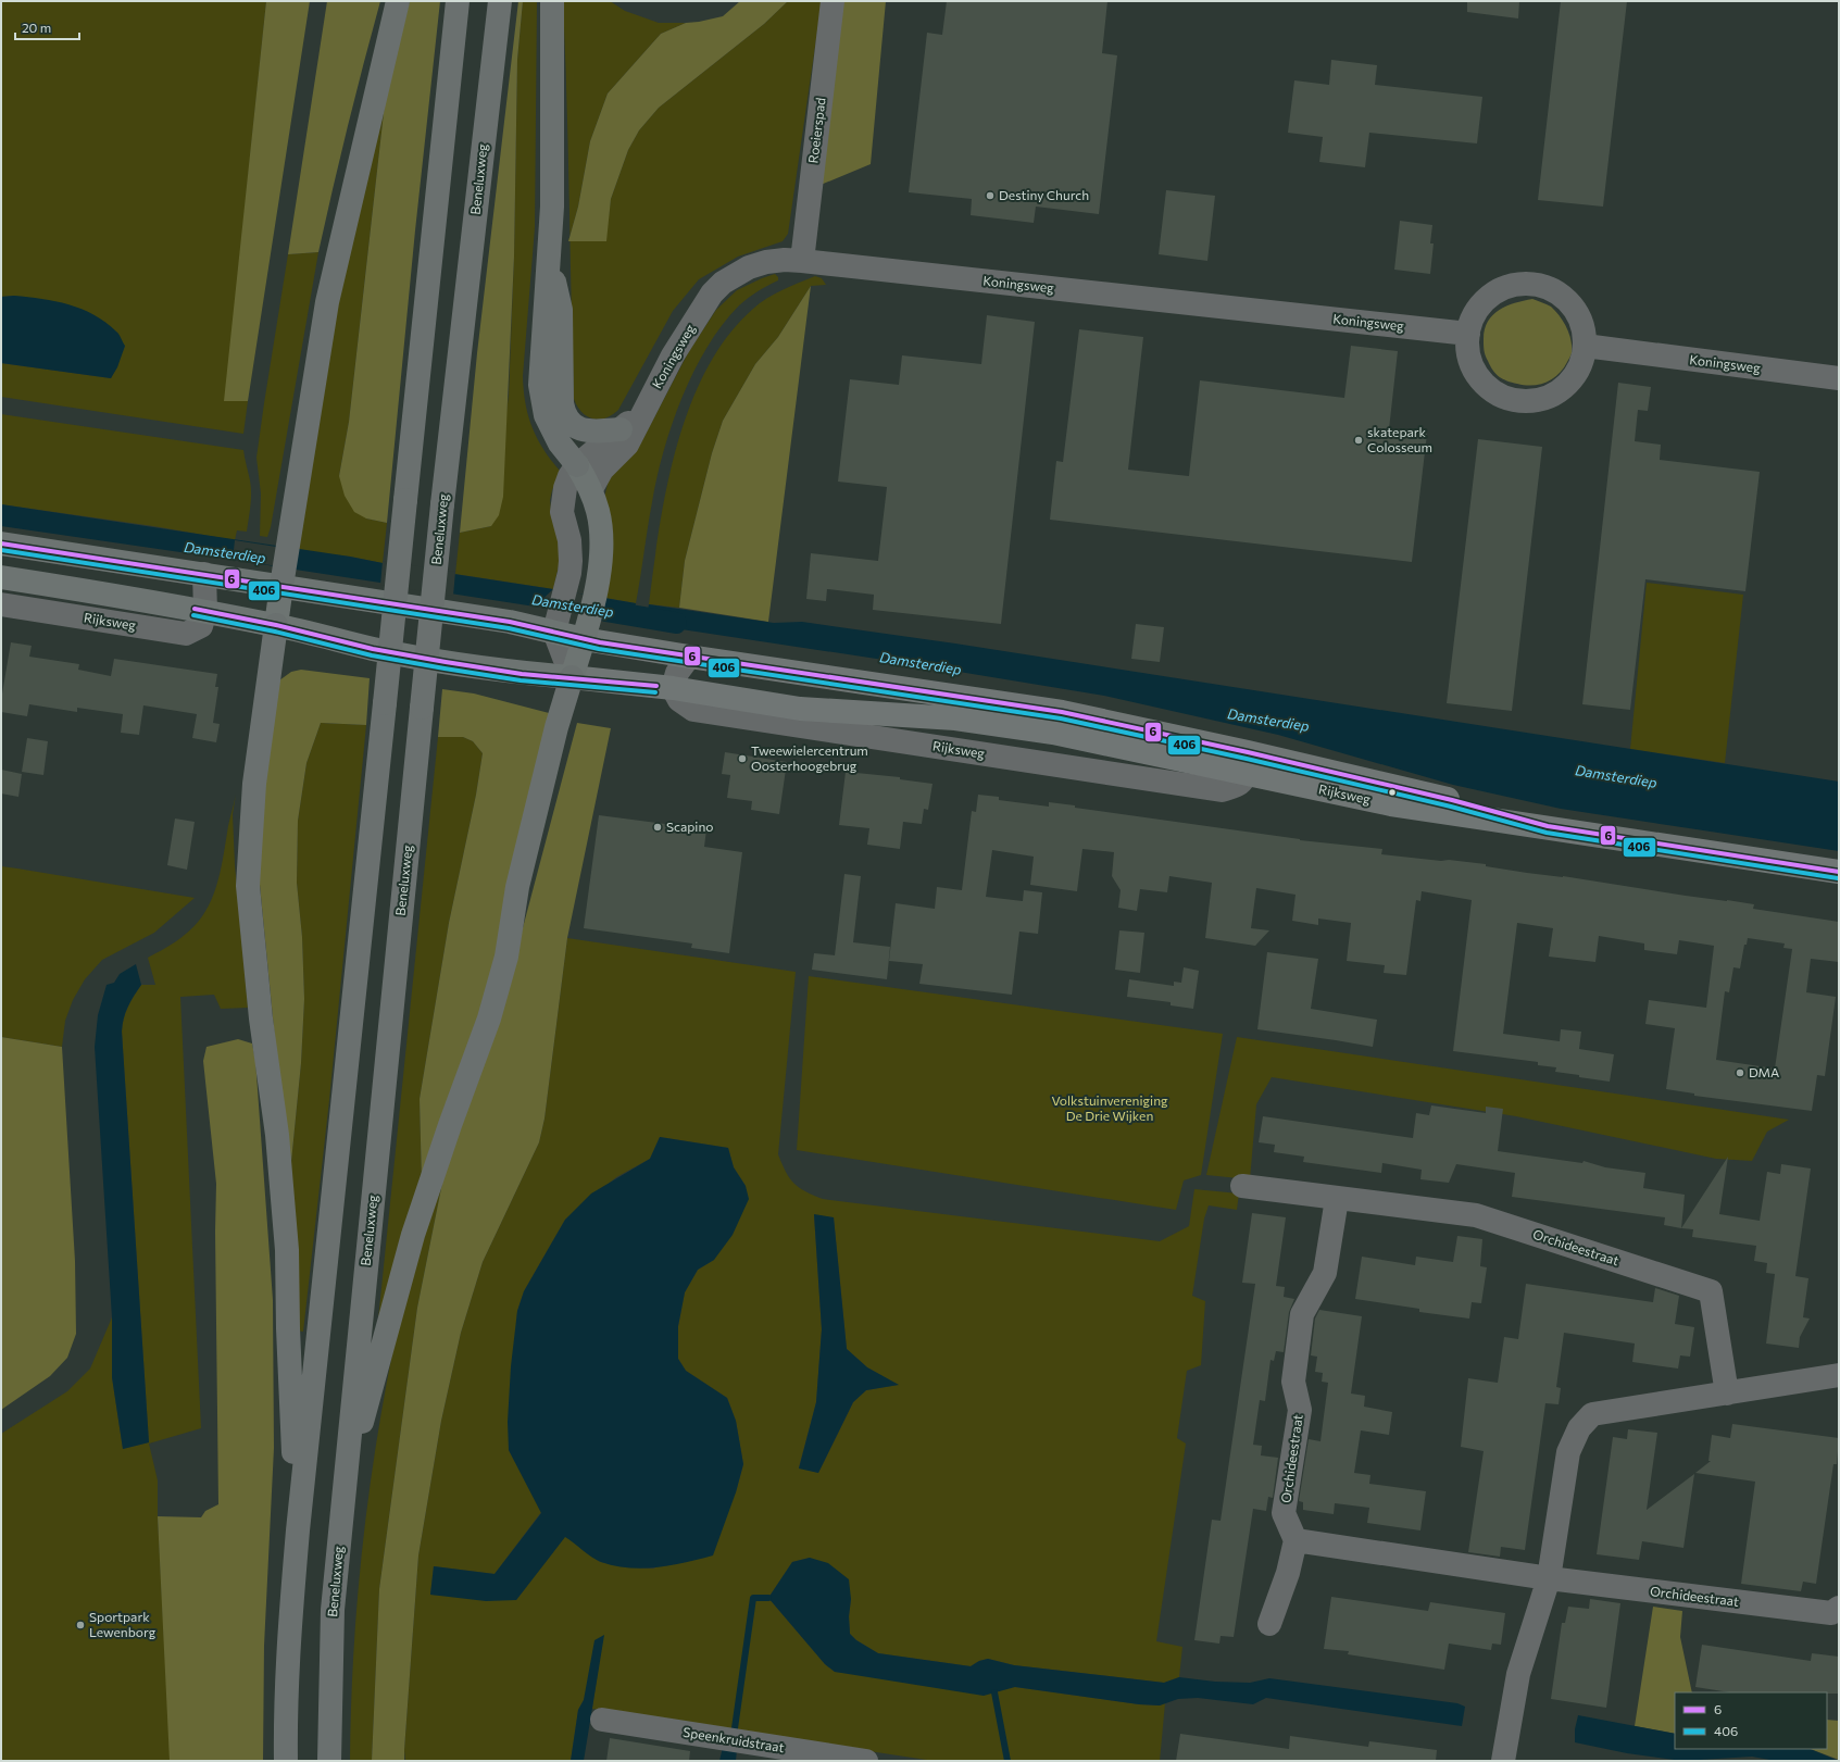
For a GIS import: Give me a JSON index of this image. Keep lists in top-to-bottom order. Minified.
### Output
{"streets":{"highway":["Beneluxweg"],"main road":["Rijksweg"],"street":["Roeierspad","Koningsweg","Orchideestraat","Speenkruidstraat"]},"crossings":[["Roeierspad","Koningsweg"]],"water":["Damsterdiep"],"parks":["Volkstuinvereniging De Drie Wijken"],"places":["Destiny Church","skatepark Colosseum","Tweewielercentrum Oosterhoogebrug","Scapino","DMA","Sportpark Lewenborg"],"lines":["transit line 6","transit line 406"],"legend":["6","406"],"scale_bar":"20 m"}
